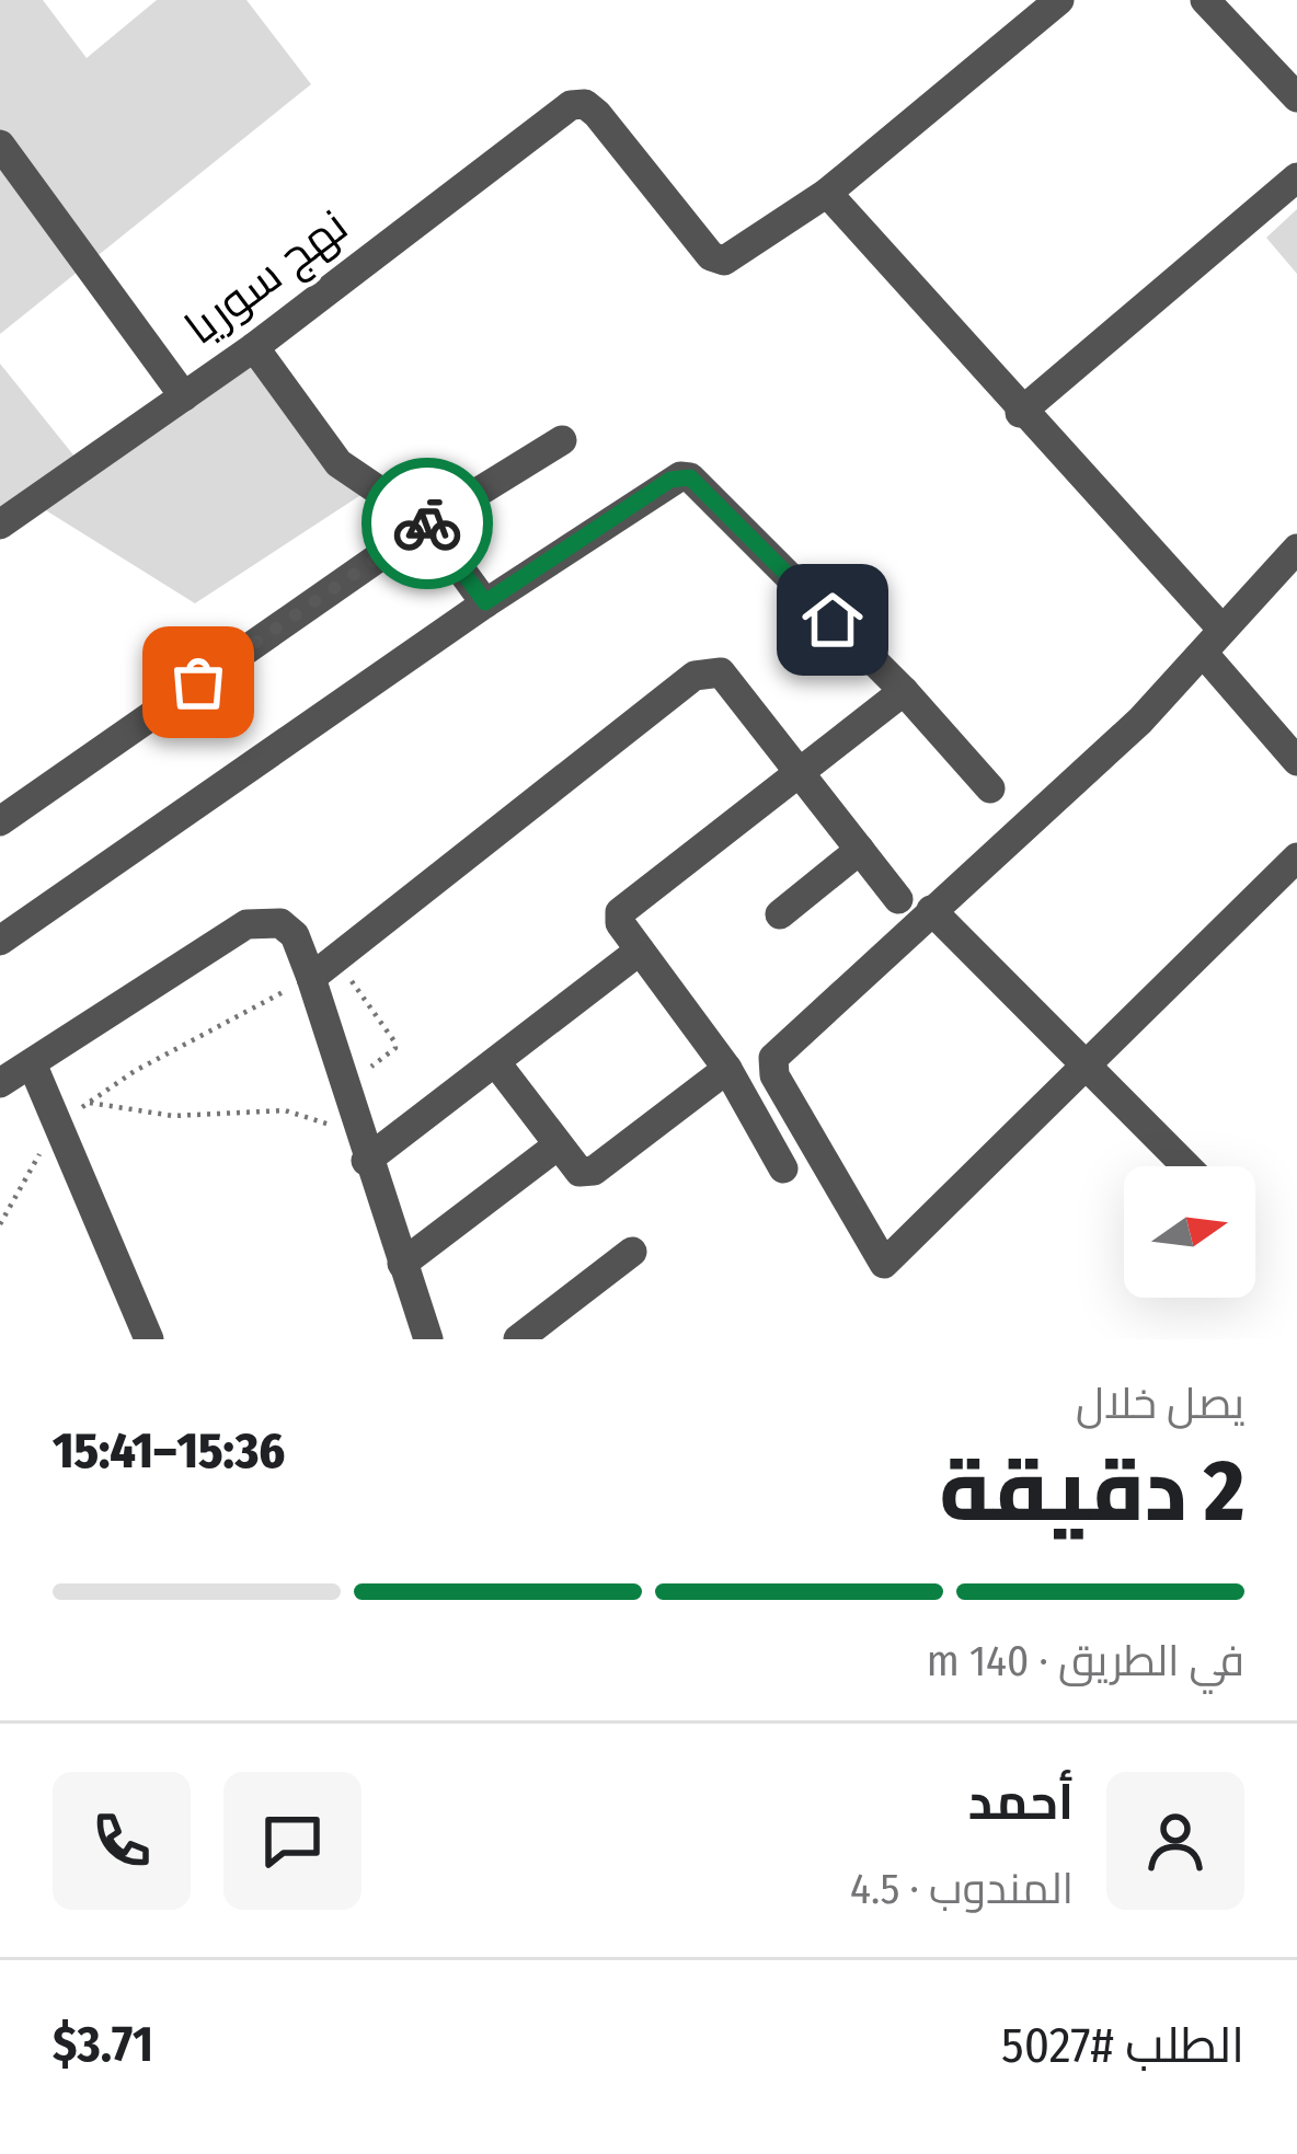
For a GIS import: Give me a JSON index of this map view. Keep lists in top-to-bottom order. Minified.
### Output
{"streets":{"street":["نهج سوريا"]},"north":"right","page":{"heading":["2 دقيقة","يصل خلال","15:36–15:41"],"panel":["أحمد","المندوب · 4.5","الطلب #5027","$3.71"],"bar":"في الطريق · 140 m"}}
